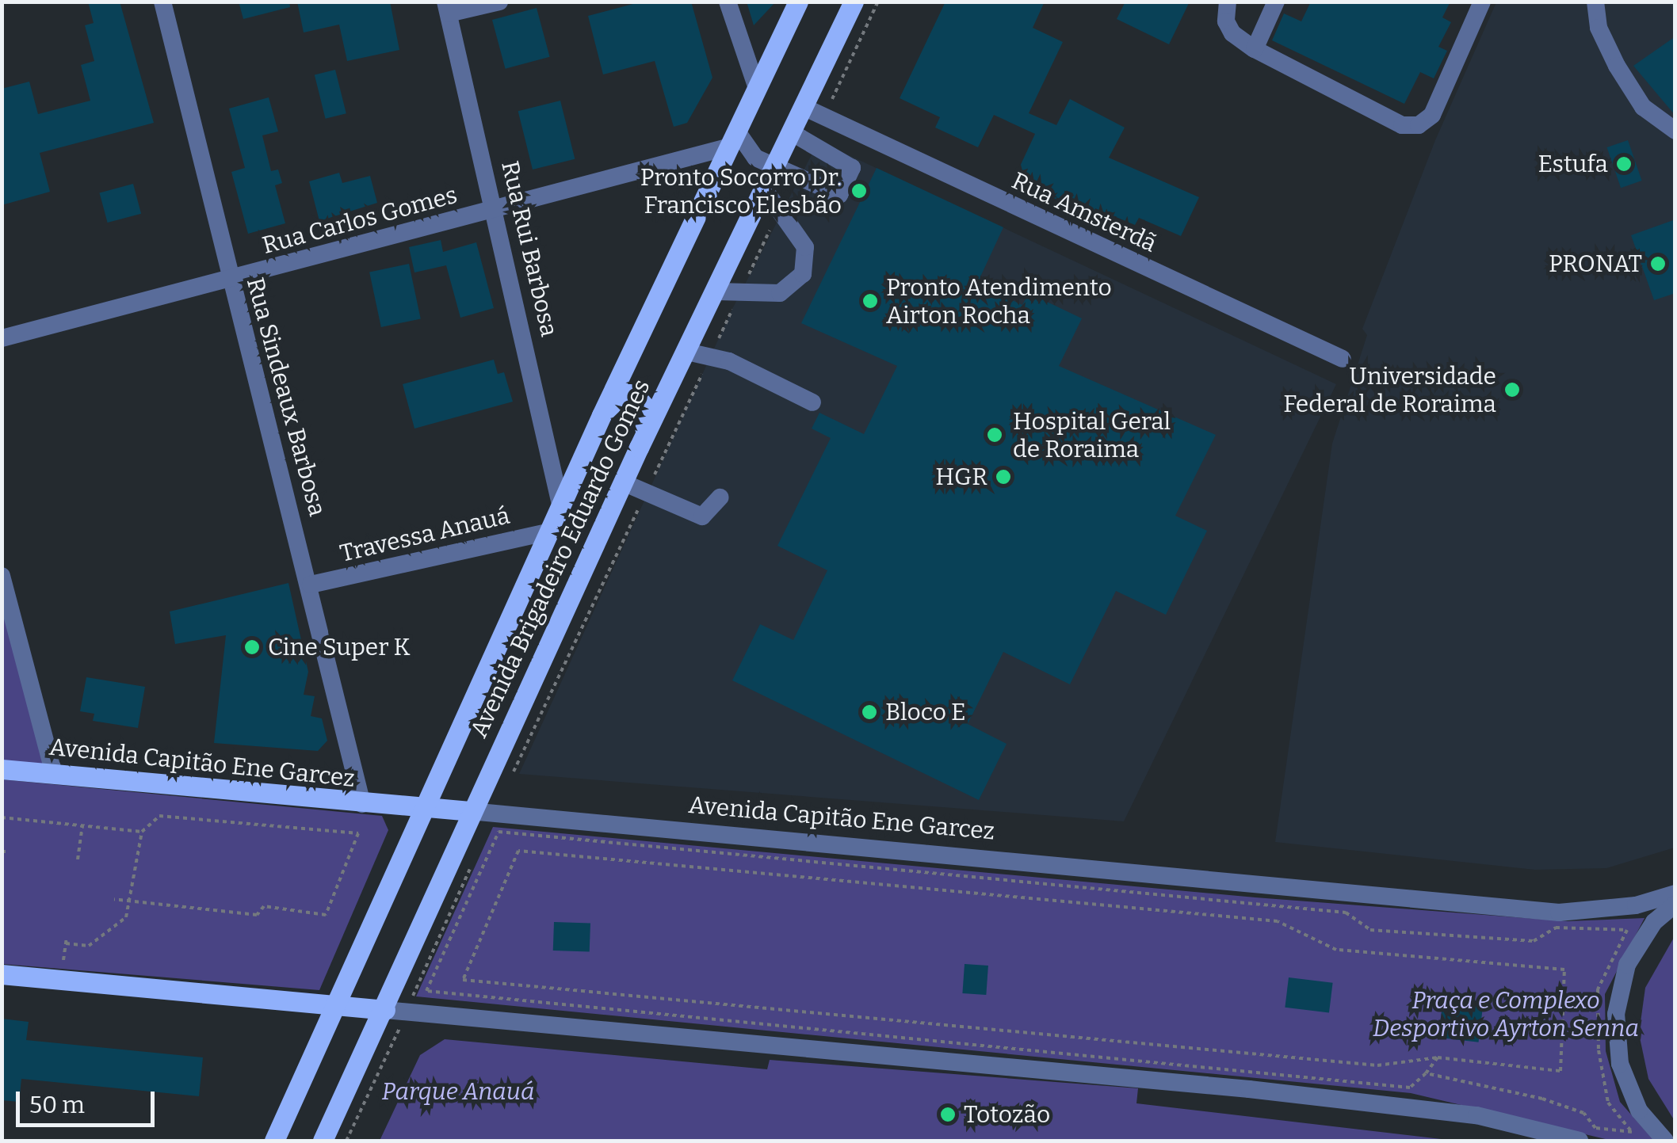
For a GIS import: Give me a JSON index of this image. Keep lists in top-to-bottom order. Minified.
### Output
{"streets":{"main road":["Avenida Brigadeiro Eduardo Gomes","Avenida Capitão Ene Garcez"],"street":["Rua Amsterdã","Rua Carlos Gomes","Rua Rui Barbosa","Rua Sindeaux Barbosa","Travessa Anauá"]},"crossings":[["Rua Amsterdã","Avenida Brigadeiro Eduardo Gomes"],["Rua Carlos Gomes","Rua Rui Barbosa"],["Rua Carlos Gomes","Rua Sindeaux Barbosa"],["Rua Carlos Gomes","Avenida Brigadeiro Eduardo Gomes"],["Rua Rui Barbosa","Avenida Brigadeiro Eduardo Gomes"],["Rua Sindeaux Barbosa","Travessa Anauá"],["Rua Sindeaux Barbosa","Avenida Capitão Ene Garcez"],["Travessa Anauá","Avenida Brigadeiro Eduardo Gomes"],["Avenida Brigadeiro Eduardo Gomes","Avenida Capitão Ene Garcez"]],"parks":["Praça e Complexo Desportivo Ayrton Senna","Parque Anauá"],"places":["Estufa","Pronto Socorro Dr. Francisco Elesbão","PRONAT","Pronto Atendimento Airton Rocha","Universidade Federal de Roraima","Hospital Geral de Roraima","HGR","Cine Super K","Bloco E","Totozão"],"scale_bar":"50 m"}
